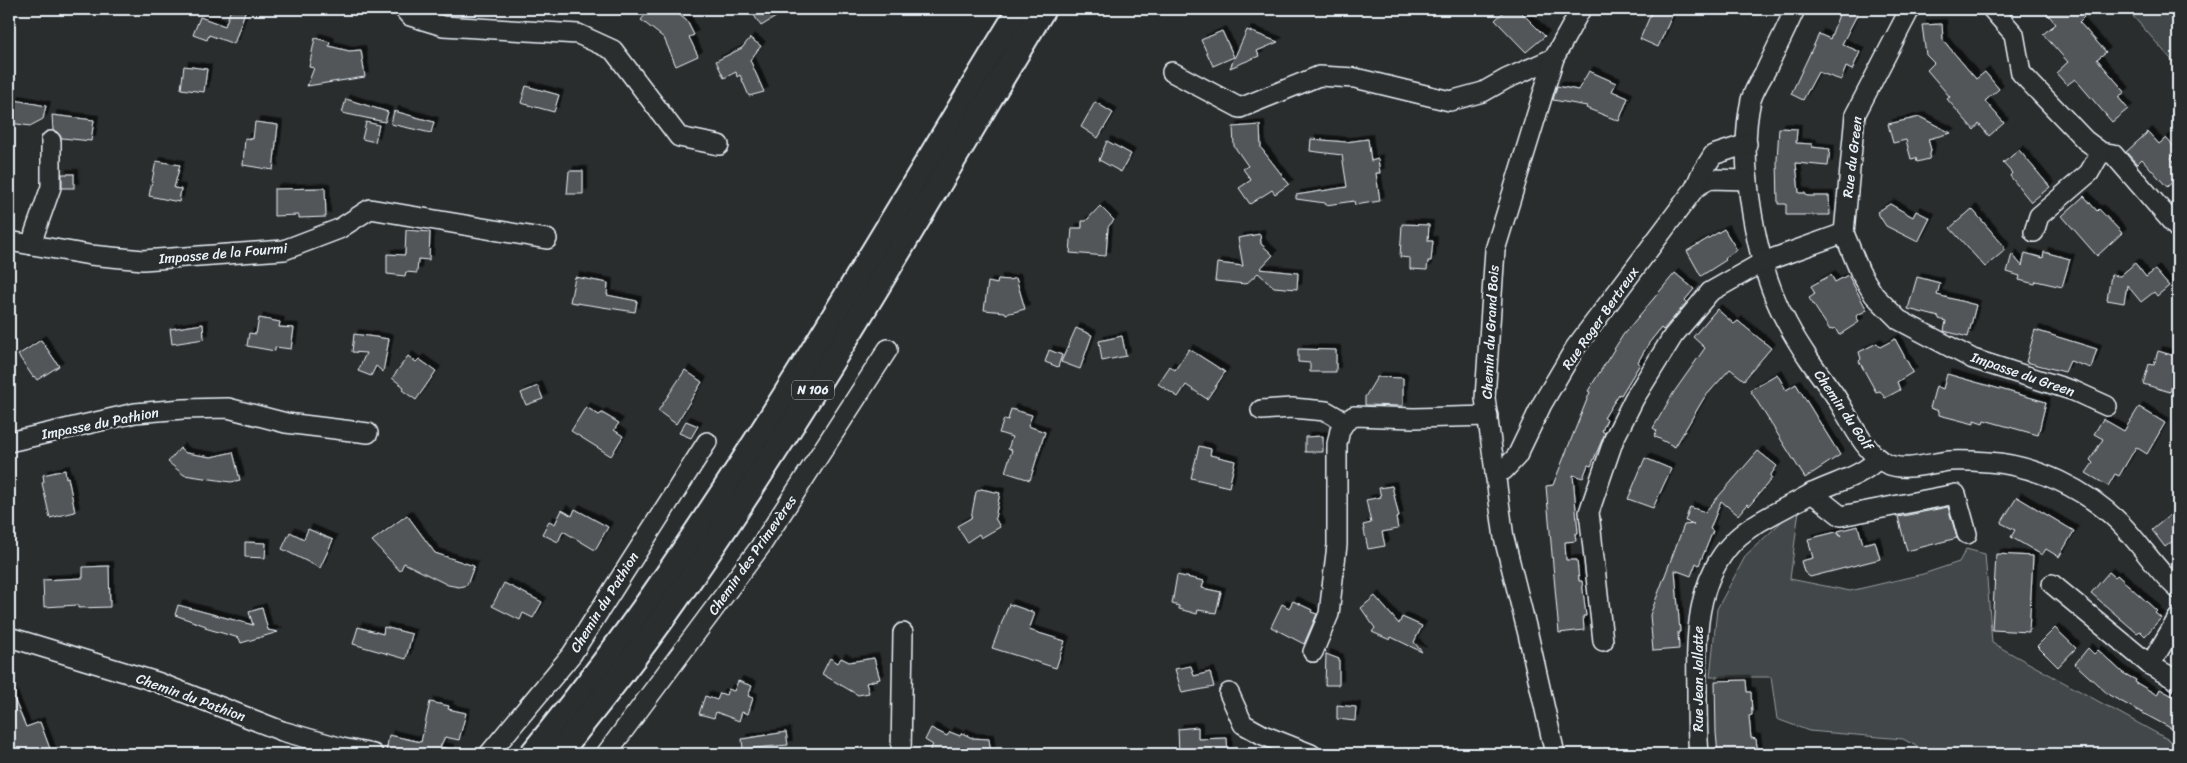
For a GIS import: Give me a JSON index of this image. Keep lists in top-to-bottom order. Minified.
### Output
{"streets":{"main road":["N 106"],"street":["Rue du Green","Impasse de la Fourmi","Rue Roger Bertreux","Chemin du Grand Bois","Impasse du Green","Chemin du Golf","Impasse du Pathion","Chemin des Primevères","Chemin du Pathion","Rue Jean Jallatte"]},"crossings":[["Rue du Green","Impasse du Green"],["Rue Roger Bertreux","Chemin du Grand Bois"],["Rue Roger Bertreux","Chemin du Golf"],["Chemin du Golf","Rue Jean Jallatte"]]}
